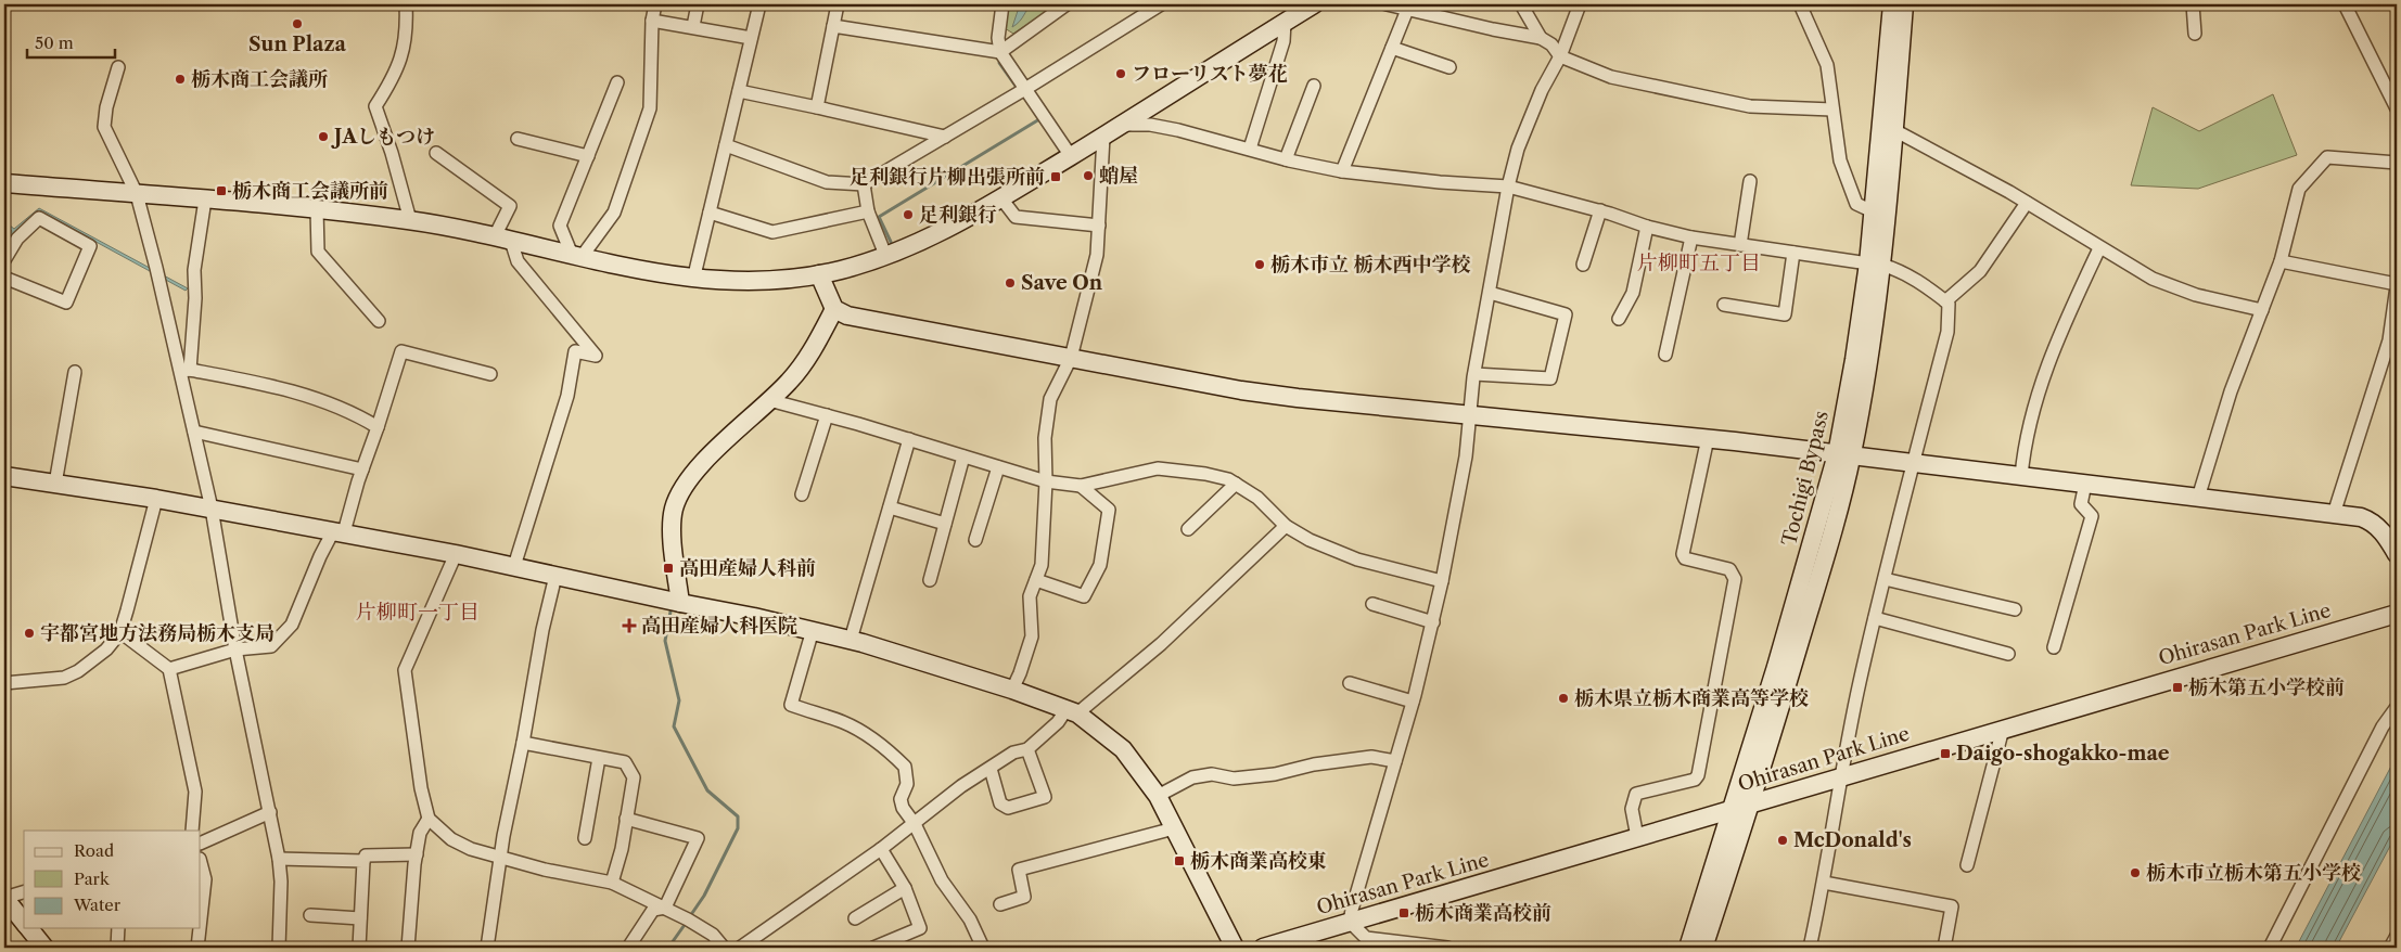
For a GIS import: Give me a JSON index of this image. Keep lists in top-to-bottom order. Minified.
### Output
{"streets":{"street":["Tochigi Bypass","Ohirasan Park Line"]},"crossings":[["Tochigi Bypass","Ohirasan Park Line"]],"districts":["片柳町五丁目","片柳町一丁目"],"places":{"other":["Sun Plaza","フローリスト夢花","栃木商工会議所","JAしもつけ","蛸屋","足利銀行","栃木市立 栃木西中学校","Save On","宇都宮地方法務局栃木支局","栃木県立栃木商業高等学校","McDonald's","栃木市立栃木第五小学校"],"transit":["足利銀行片柳出張所前","栃木商工会議所前","高田産婦人科前","栃木第五小学校前","Daigo-shogakko-mae","栃木商業高校東","栃木商業高校前"],"health":["高田産婦人科医院"]},"legend":["Road","Park","Water"],"scale_bar":"50 m"}
